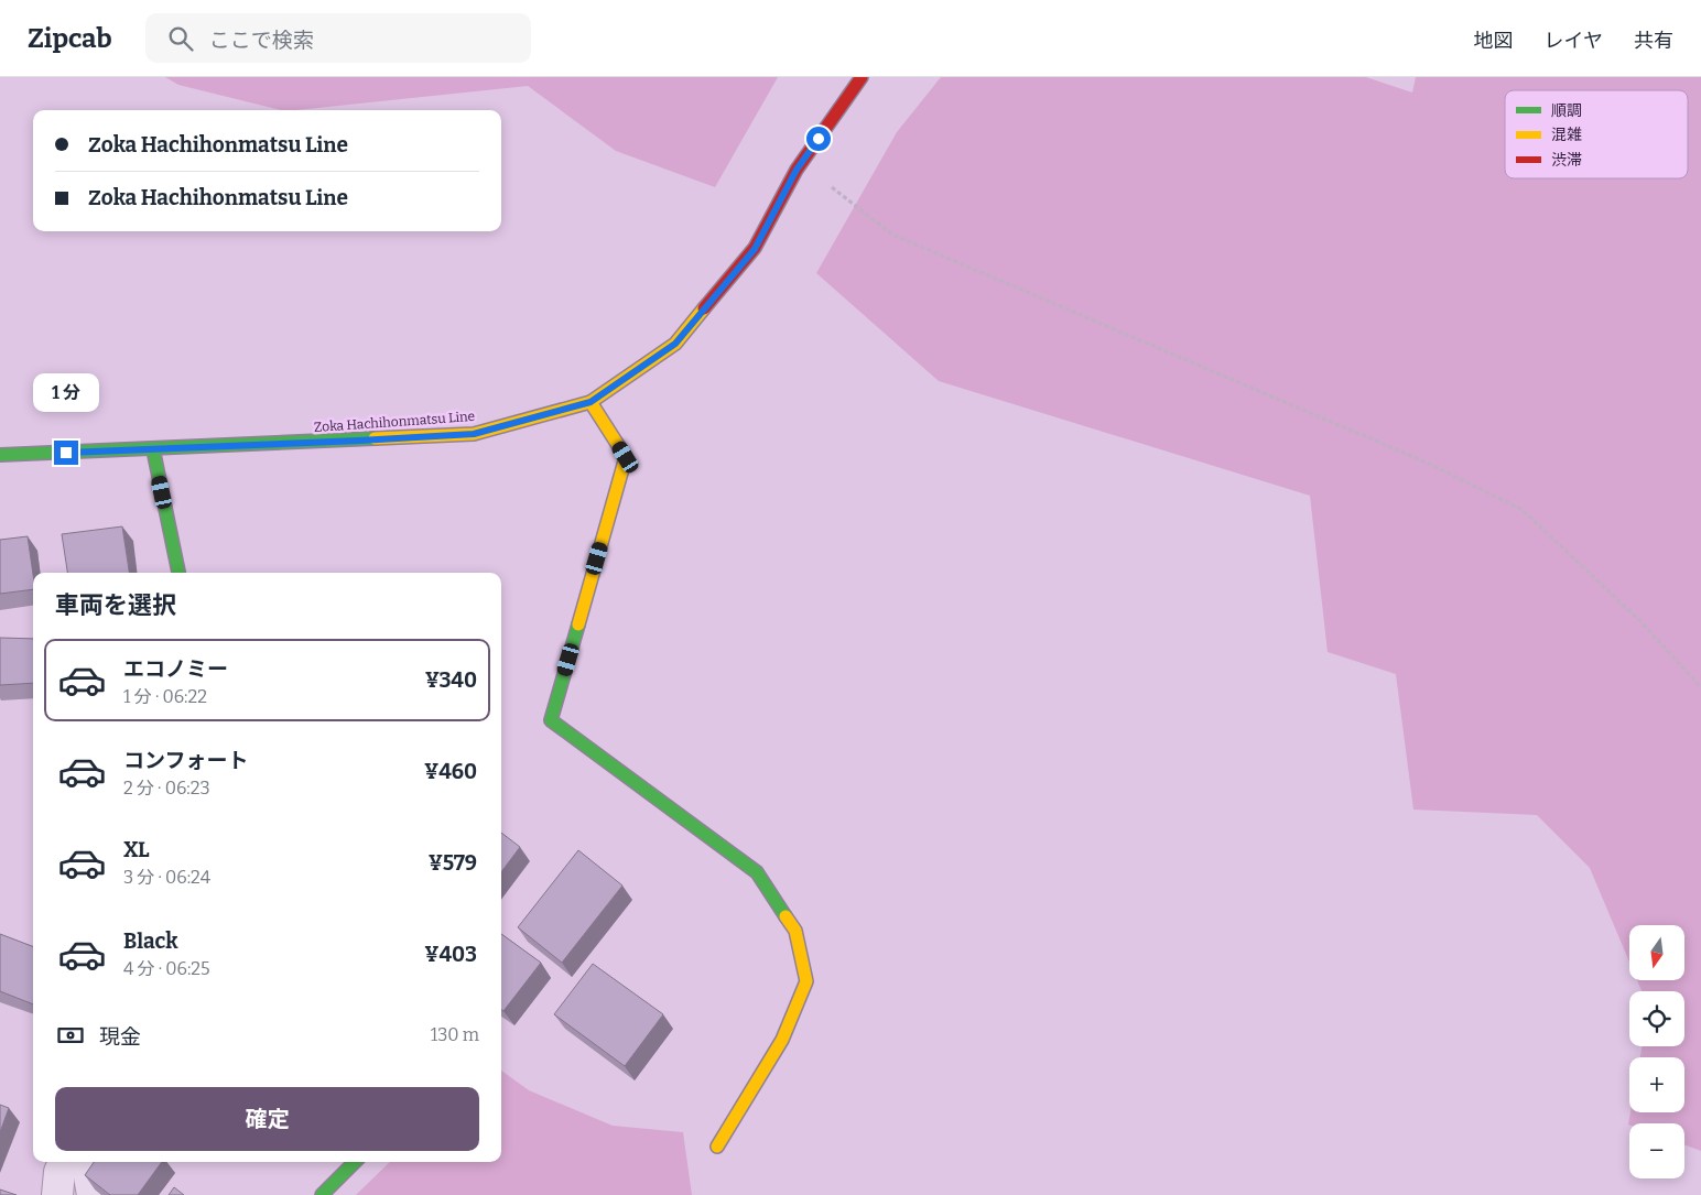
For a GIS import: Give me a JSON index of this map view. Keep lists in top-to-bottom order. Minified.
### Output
{"streets":{"street":["Zoka Hachihonmatsu Line"]},"legend":["順調","混雑","渋滞"],"north":"bottom","page":{"header":"Zipcab","search":"ここで検索","nav":["地図","レイヤ","共有"],"banner":["Zoka Hachihonmatsu Line","Zoka Hachihonmatsu Line"],"bubble":"1 分","heading":"車両を選択","list":[{"name":"エコノミー","note":"1 分 · 06:22","value":"¥340"},{"name":"コンフォート","note":"2 分 · 06:23","value":"¥460"},{"name":"XL","note":"3 分 · 06:24","value":"¥579"},{"name":"Black","note":"4 分 · 06:25","value":"¥403"}],"map_buttons":["+","−"],"pay":["現金","130 m"],"buttons":"確定"}}
